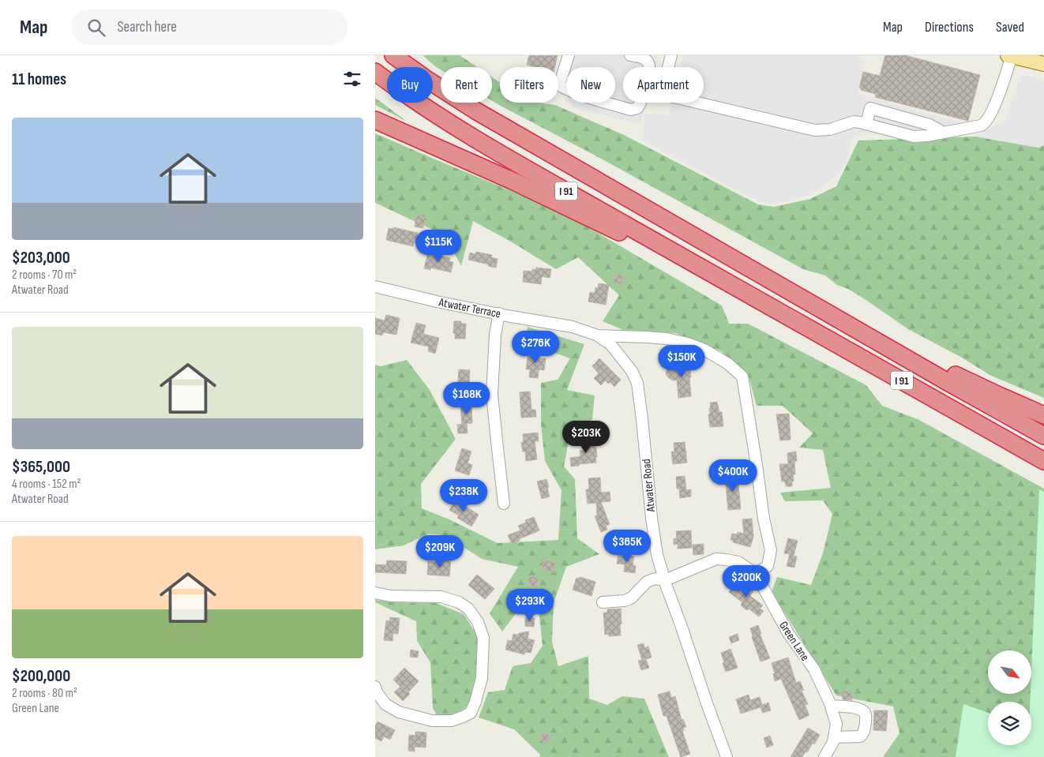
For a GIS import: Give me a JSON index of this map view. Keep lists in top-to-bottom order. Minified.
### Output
{"streets":{"highway":["I 91"],"street":["Atwater Terrace","Atwater Road","Green Lane"]},"crossings":[["Atwater Terrace","Atwater Road"],["Atwater Terrace","Green Lane"],["Atwater Road","Green Lane"]],"north":"bottom right","page":{"header":"Map","search":"Search here","nav":["Map","Directions","Saved"],"heading":"11 homes","chip":["Buy","Rent","Filters","New","Apartment"],"list":[{"name":"$203,000","note":"2 rooms · 70 m² · Atwater Road"},{"name":"$365,000","note":"4 rooms · 152 m² · Atwater Road"},{"name":"$200,000","note":"2 rooms · 80 m² · Green Lane"}],"price":["$115K","$276K","$150K","$168K","$203K","$400K","$238K","$365K","$209K","$200K","$293K"]}}
